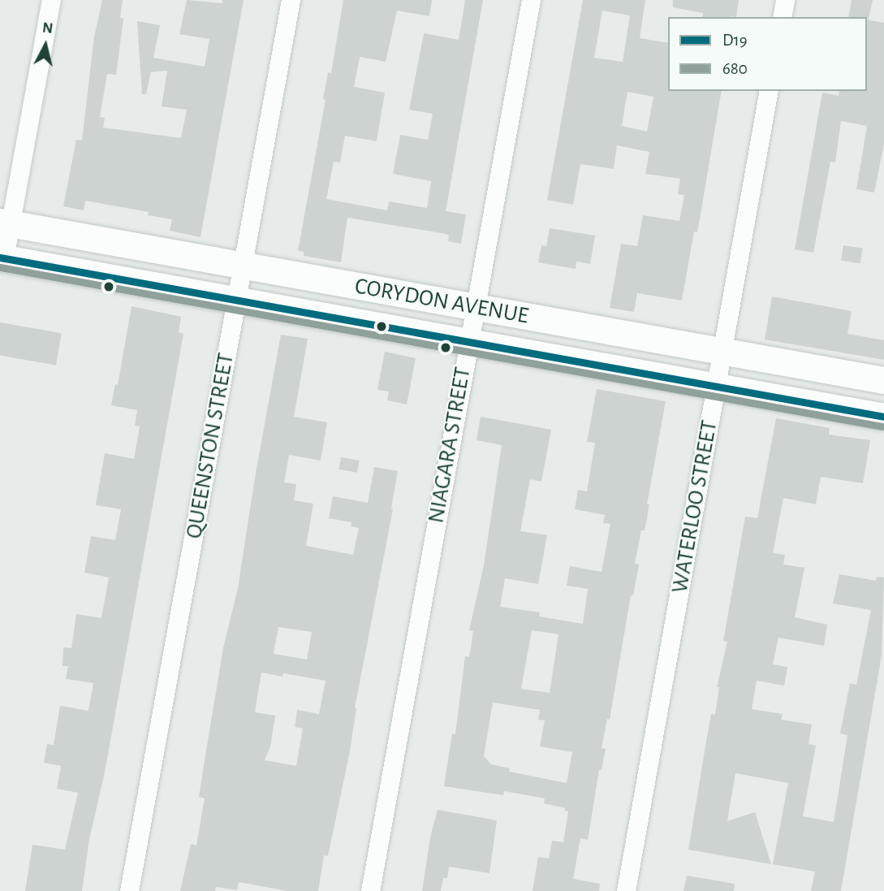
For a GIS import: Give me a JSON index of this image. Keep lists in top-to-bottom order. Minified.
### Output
{"streets":{"main road":["CORYDON AVENUE"],"street":["NIAGARA STREET","QUEENSTON STREET","WATERLOO STREET"]},"crossings":[["CORYDON AVENUE","NIAGARA STREET"],["CORYDON AVENUE","QUEENSTON STREET"],["CORYDON AVENUE","WATERLOO STREET"]],"lines":["transit line D19","transit line 680"],"legend":["D19","680"],"north":"top"}
